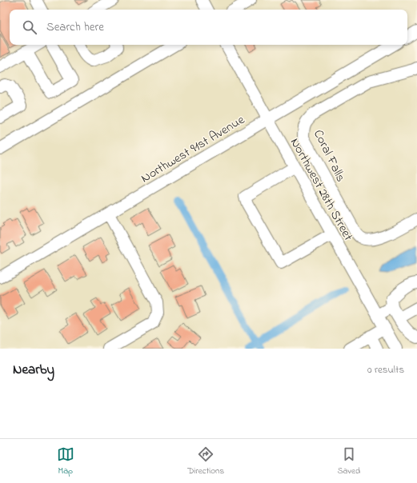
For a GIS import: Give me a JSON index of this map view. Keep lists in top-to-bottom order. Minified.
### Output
{"streets":{"street":["Northwest 91st Avenue","Coral Falls","Northwest 28th Street"]},"crossings":[["Northwest 91st Avenue","Northwest 28th Street"]],"page":{"search":"Search here","heading":["Nearby","0 results"],"nav":["Map","Directions","Saved"]}}
